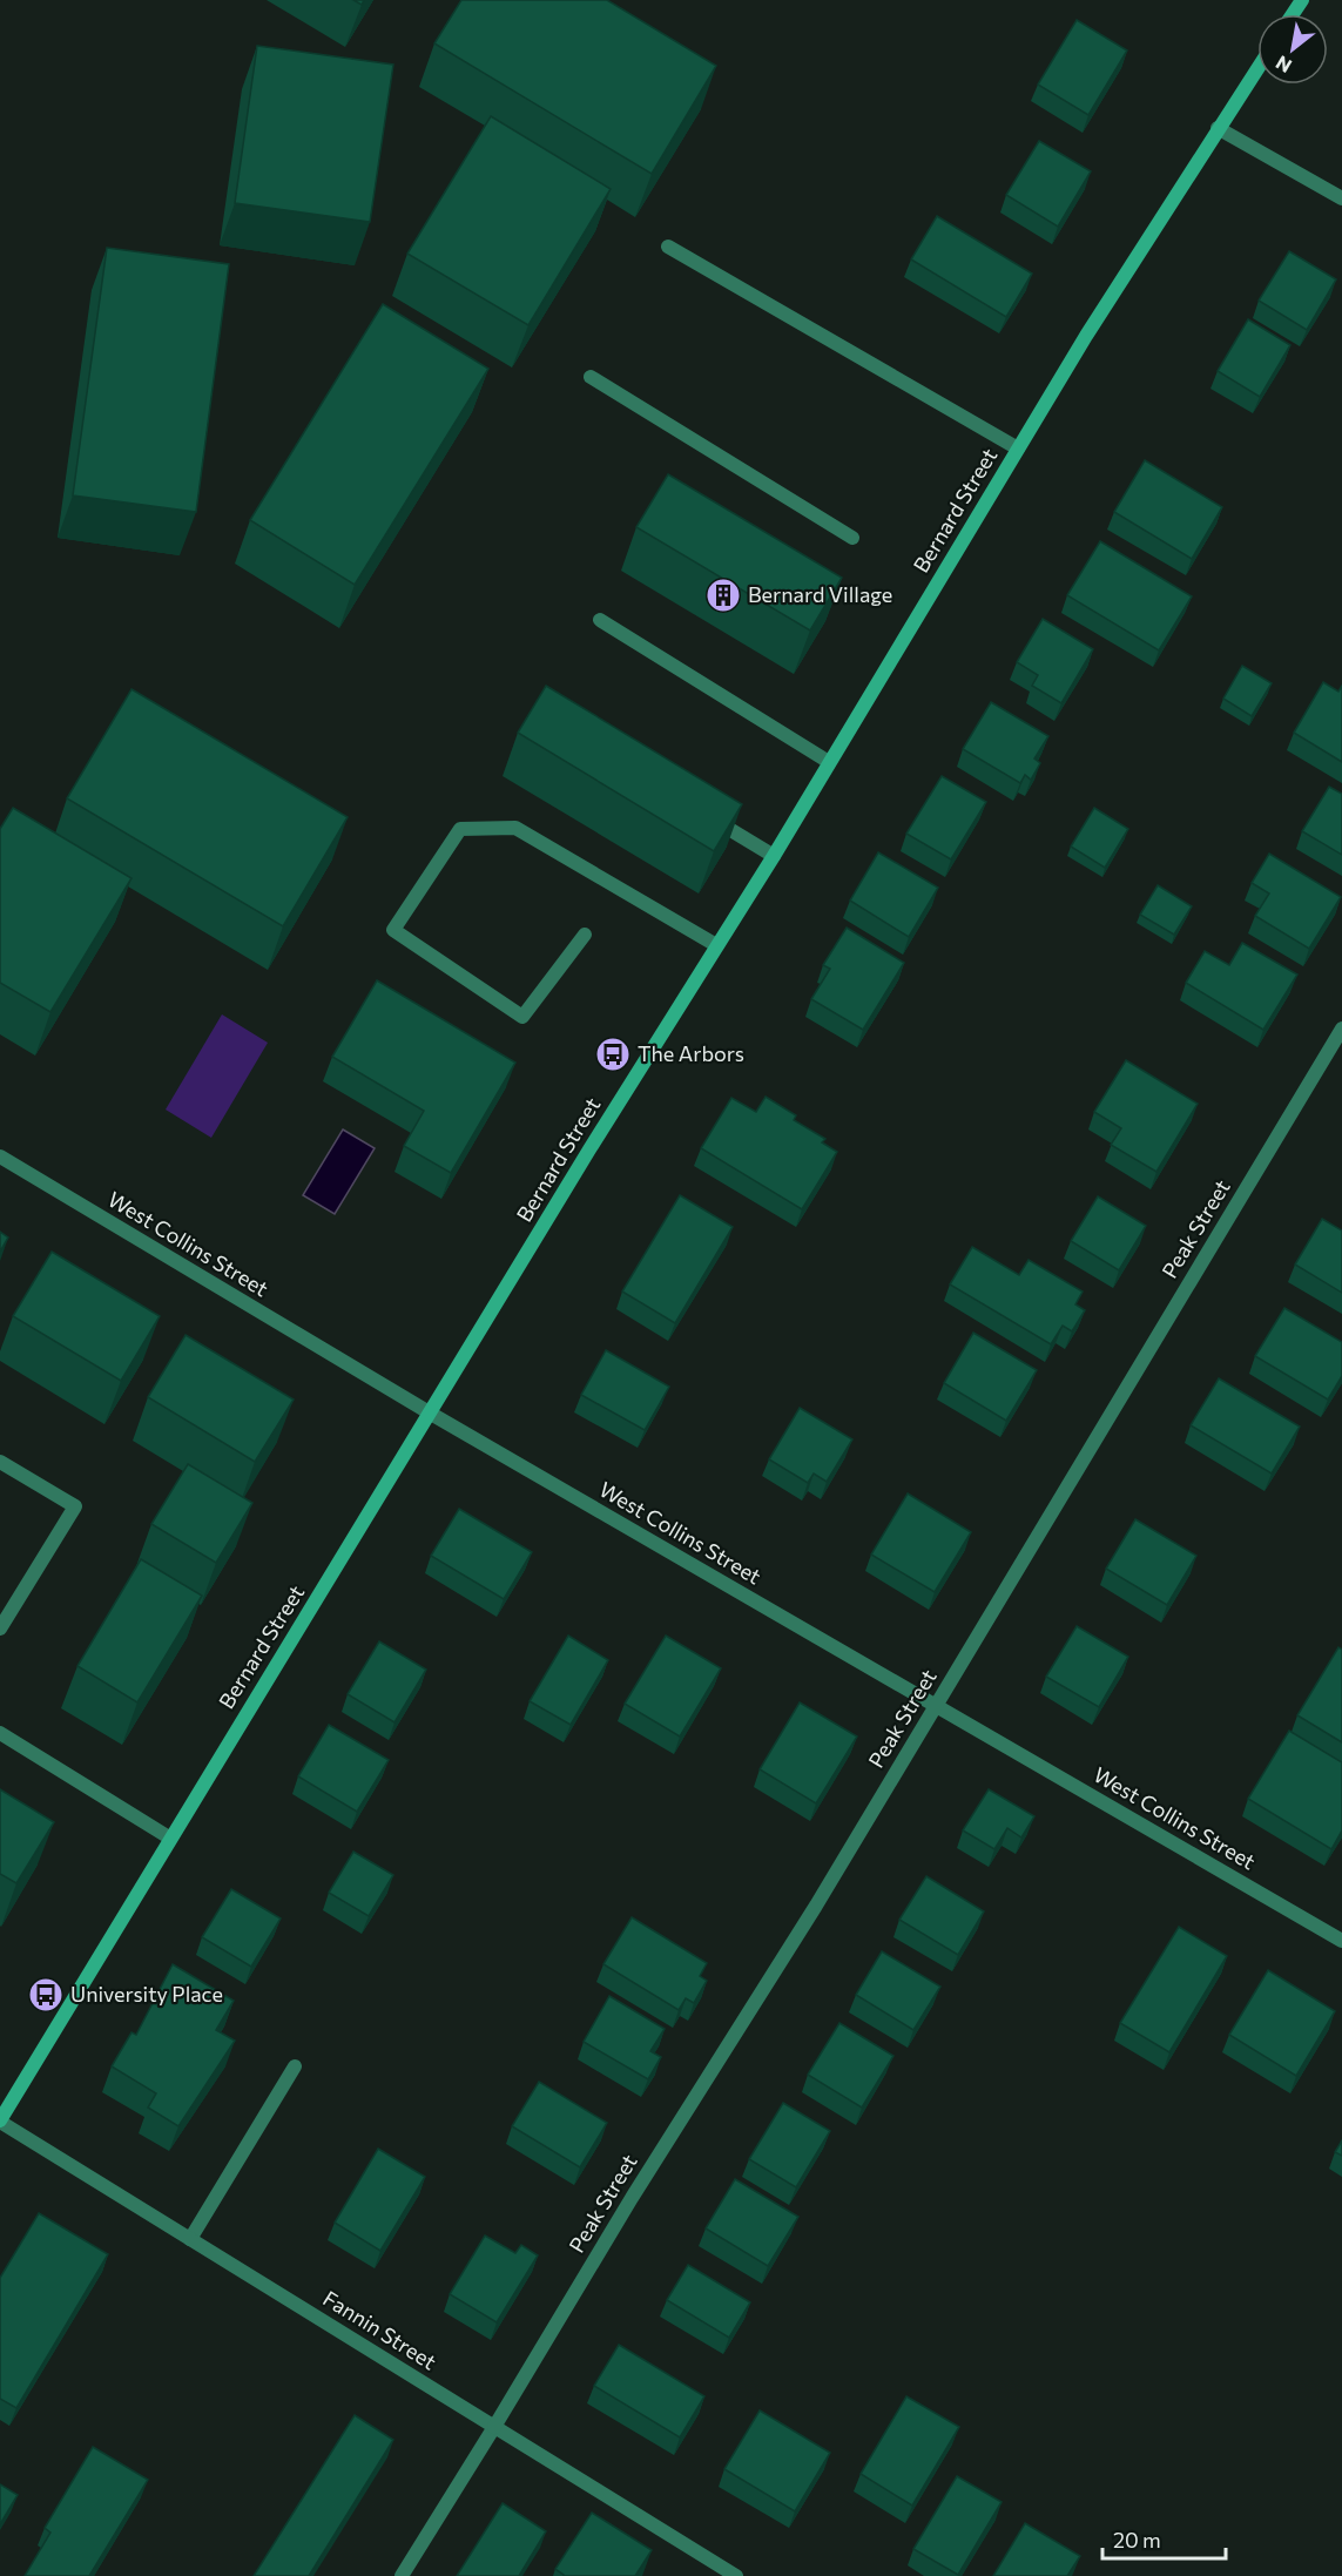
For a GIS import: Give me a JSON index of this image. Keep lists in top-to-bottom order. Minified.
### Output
{"streets":{"street":["Bernard Street","Peak Street","West Collins Street","Fannin Street"]},"crossings":[["Bernard Street","West Collins Street"],["Bernard Street","Fannin Street"],["Peak Street","West Collins Street"],["Peak Street","Fannin Street"]],"places":{"building":["Bernard Village"],"bus stop":["The Arbors","University Place"]},"scale_bar":"20 m","north":"bottom left"}
